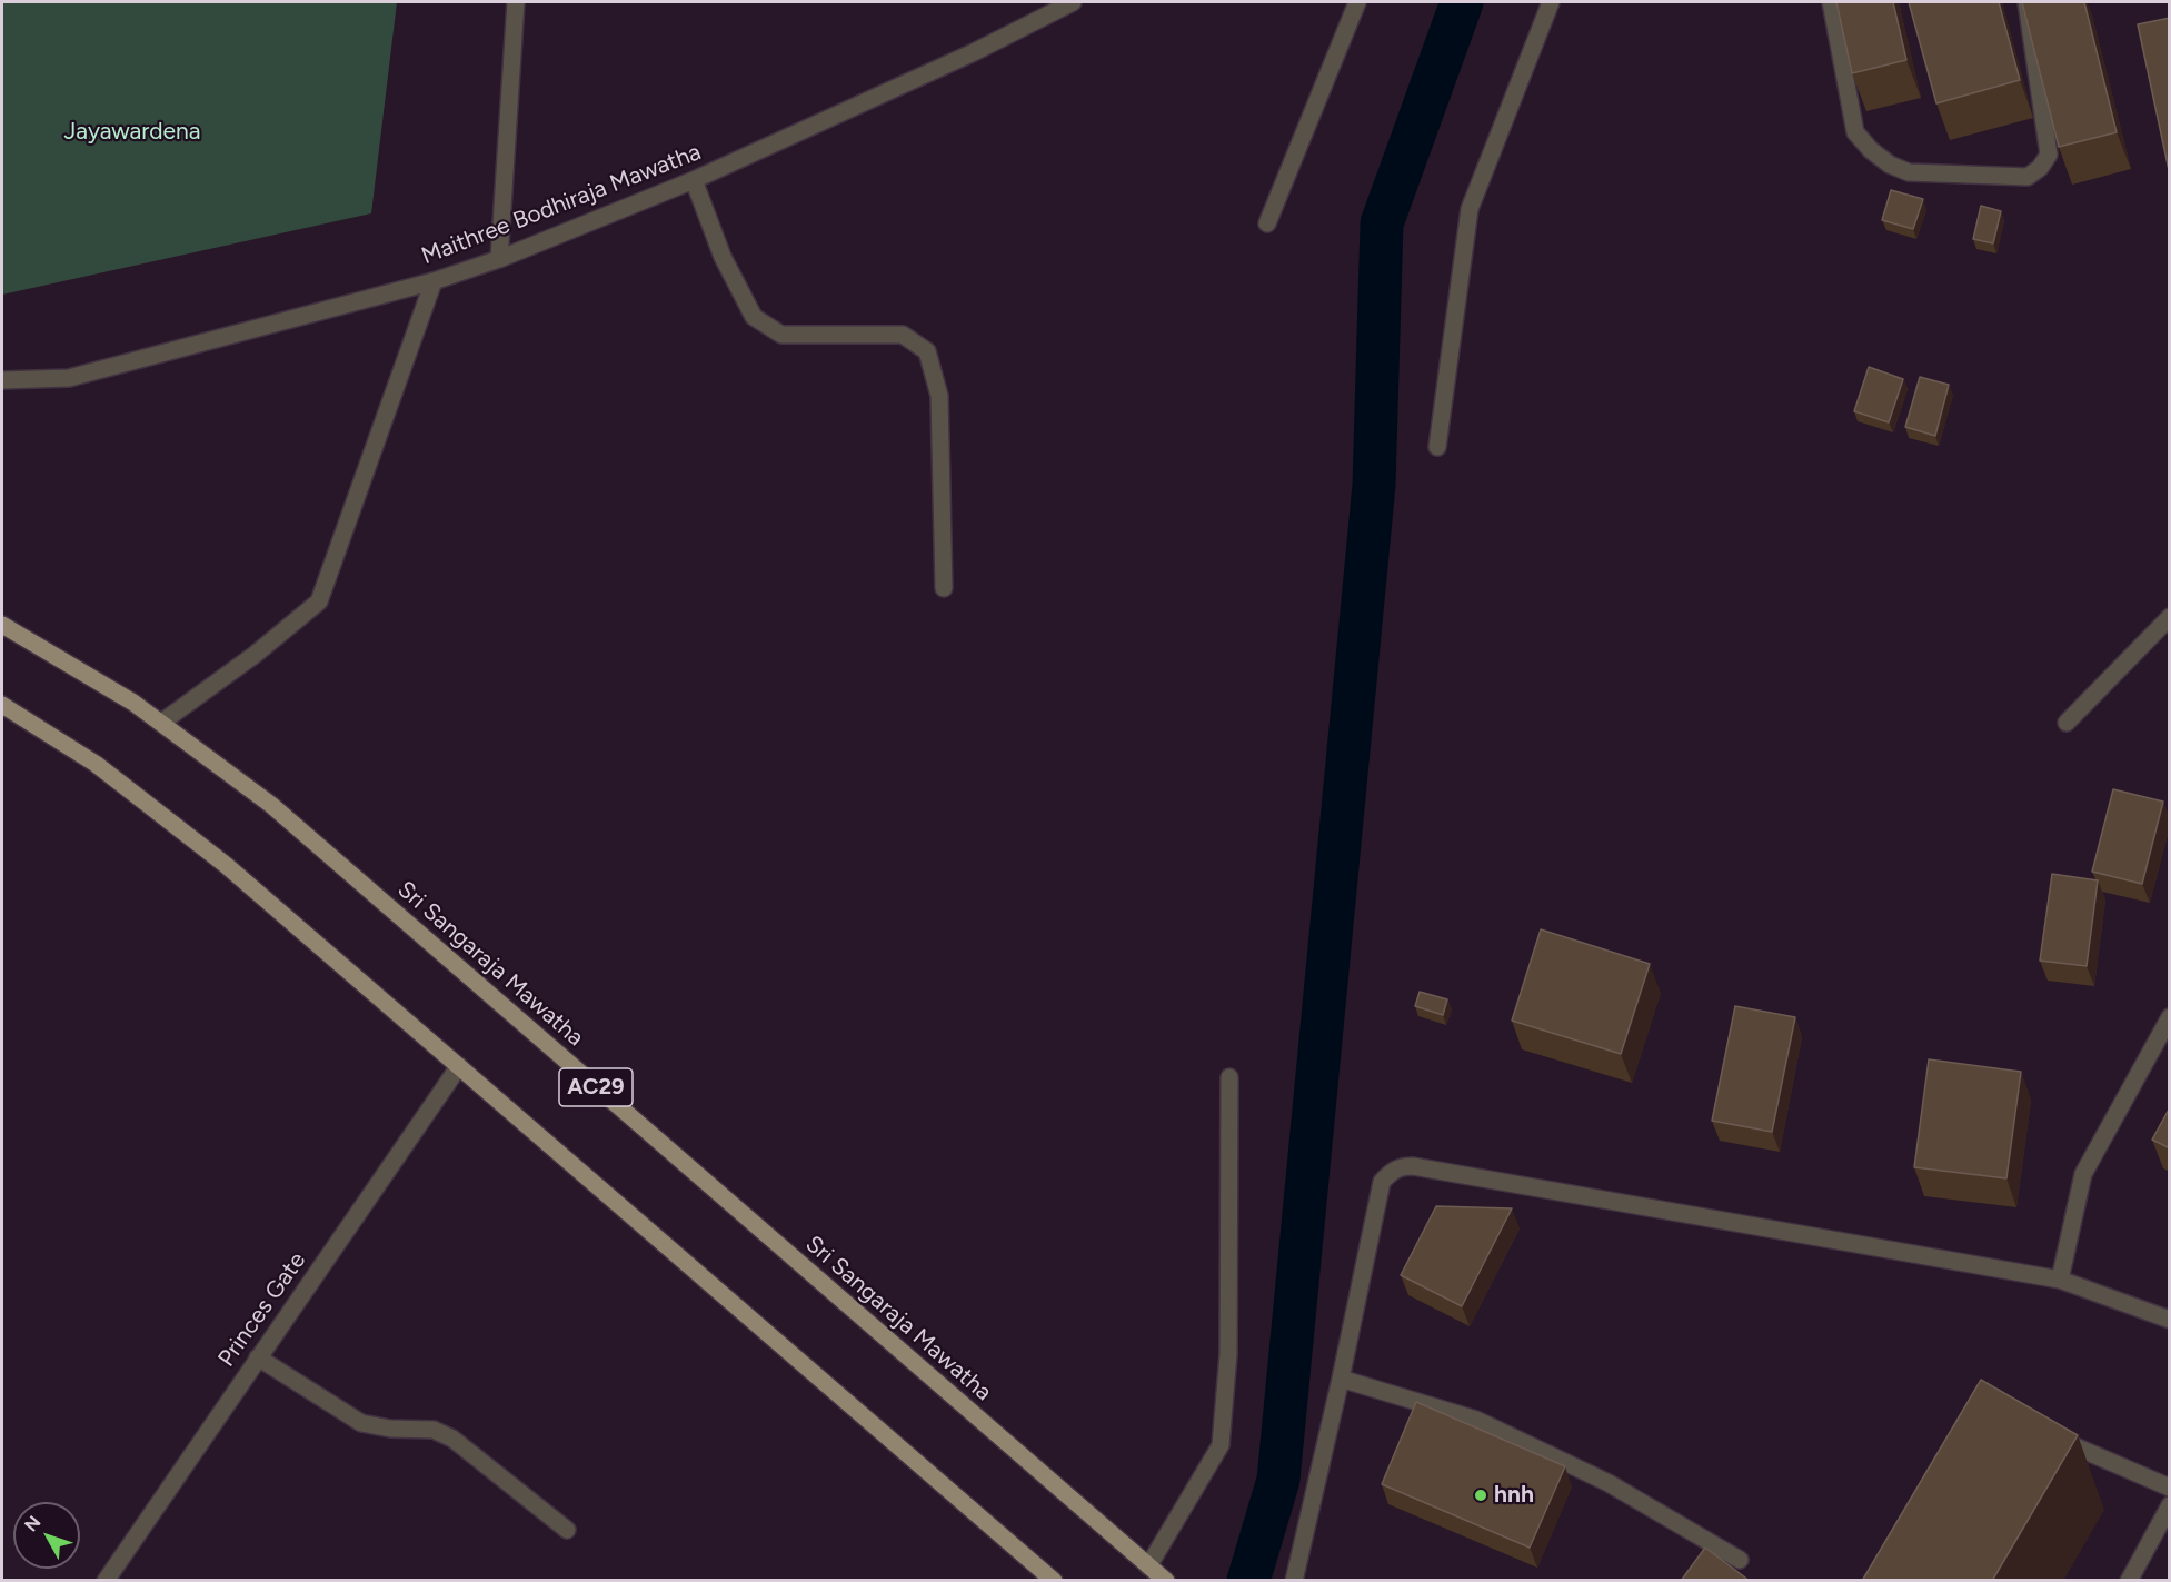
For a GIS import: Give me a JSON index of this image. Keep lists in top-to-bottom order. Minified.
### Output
{"streets":{"main road":["Sri Sangaraja Mawatha","AC29"],"street":["Maithree Bodhiraja Mawatha","Princes Gate"]},"parks":["Jayawardena"],"places":["hnh"],"north":"top left"}
